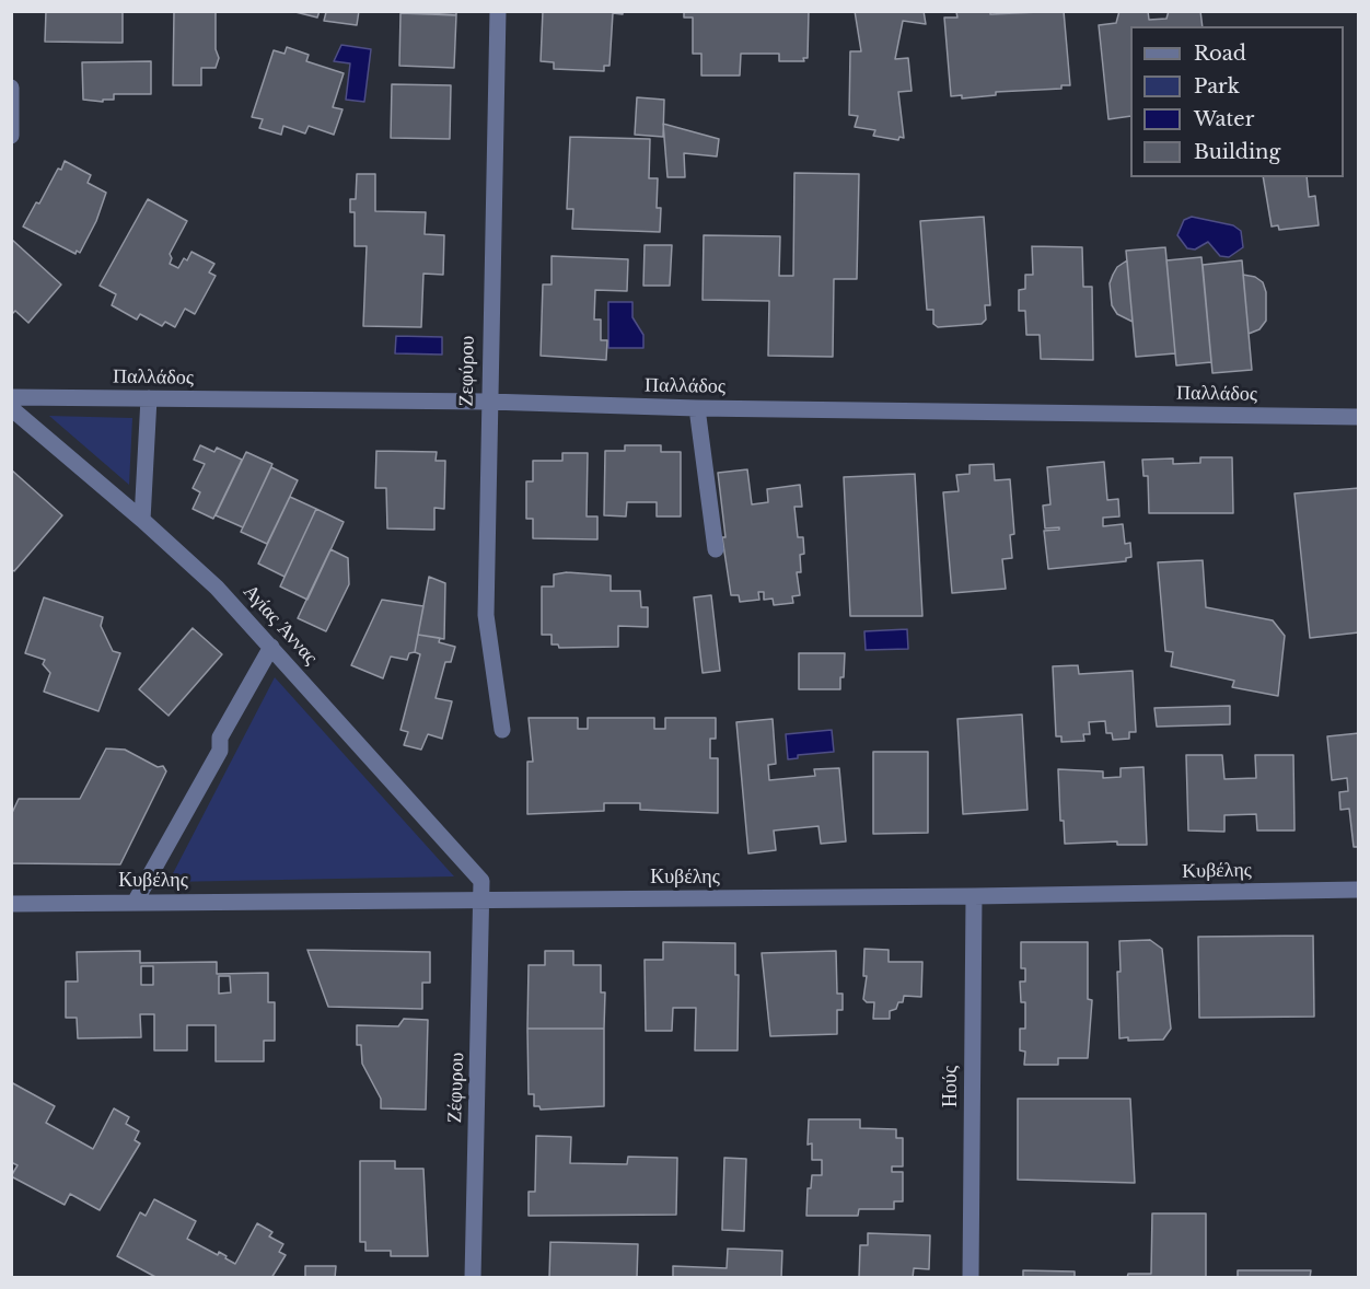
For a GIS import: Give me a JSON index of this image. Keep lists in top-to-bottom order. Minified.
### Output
{"streets":{"street":["Ζεφύρου","Παλλάδος","Αγίας Άννας","Κυβέλης","Ηούς","Ζέφυρου"]},"crossings":[["Ζεφύρου","Παλλάδος"],["Αγίας Άννας","Κυβέλης"],["Αγίας Άννας","Ζέφυρου"],["Κυβέλης","Ηούς"],["Κυβέλης","Ζέφυρου"]],"legend":["Road","Park","Water","Building"]}
